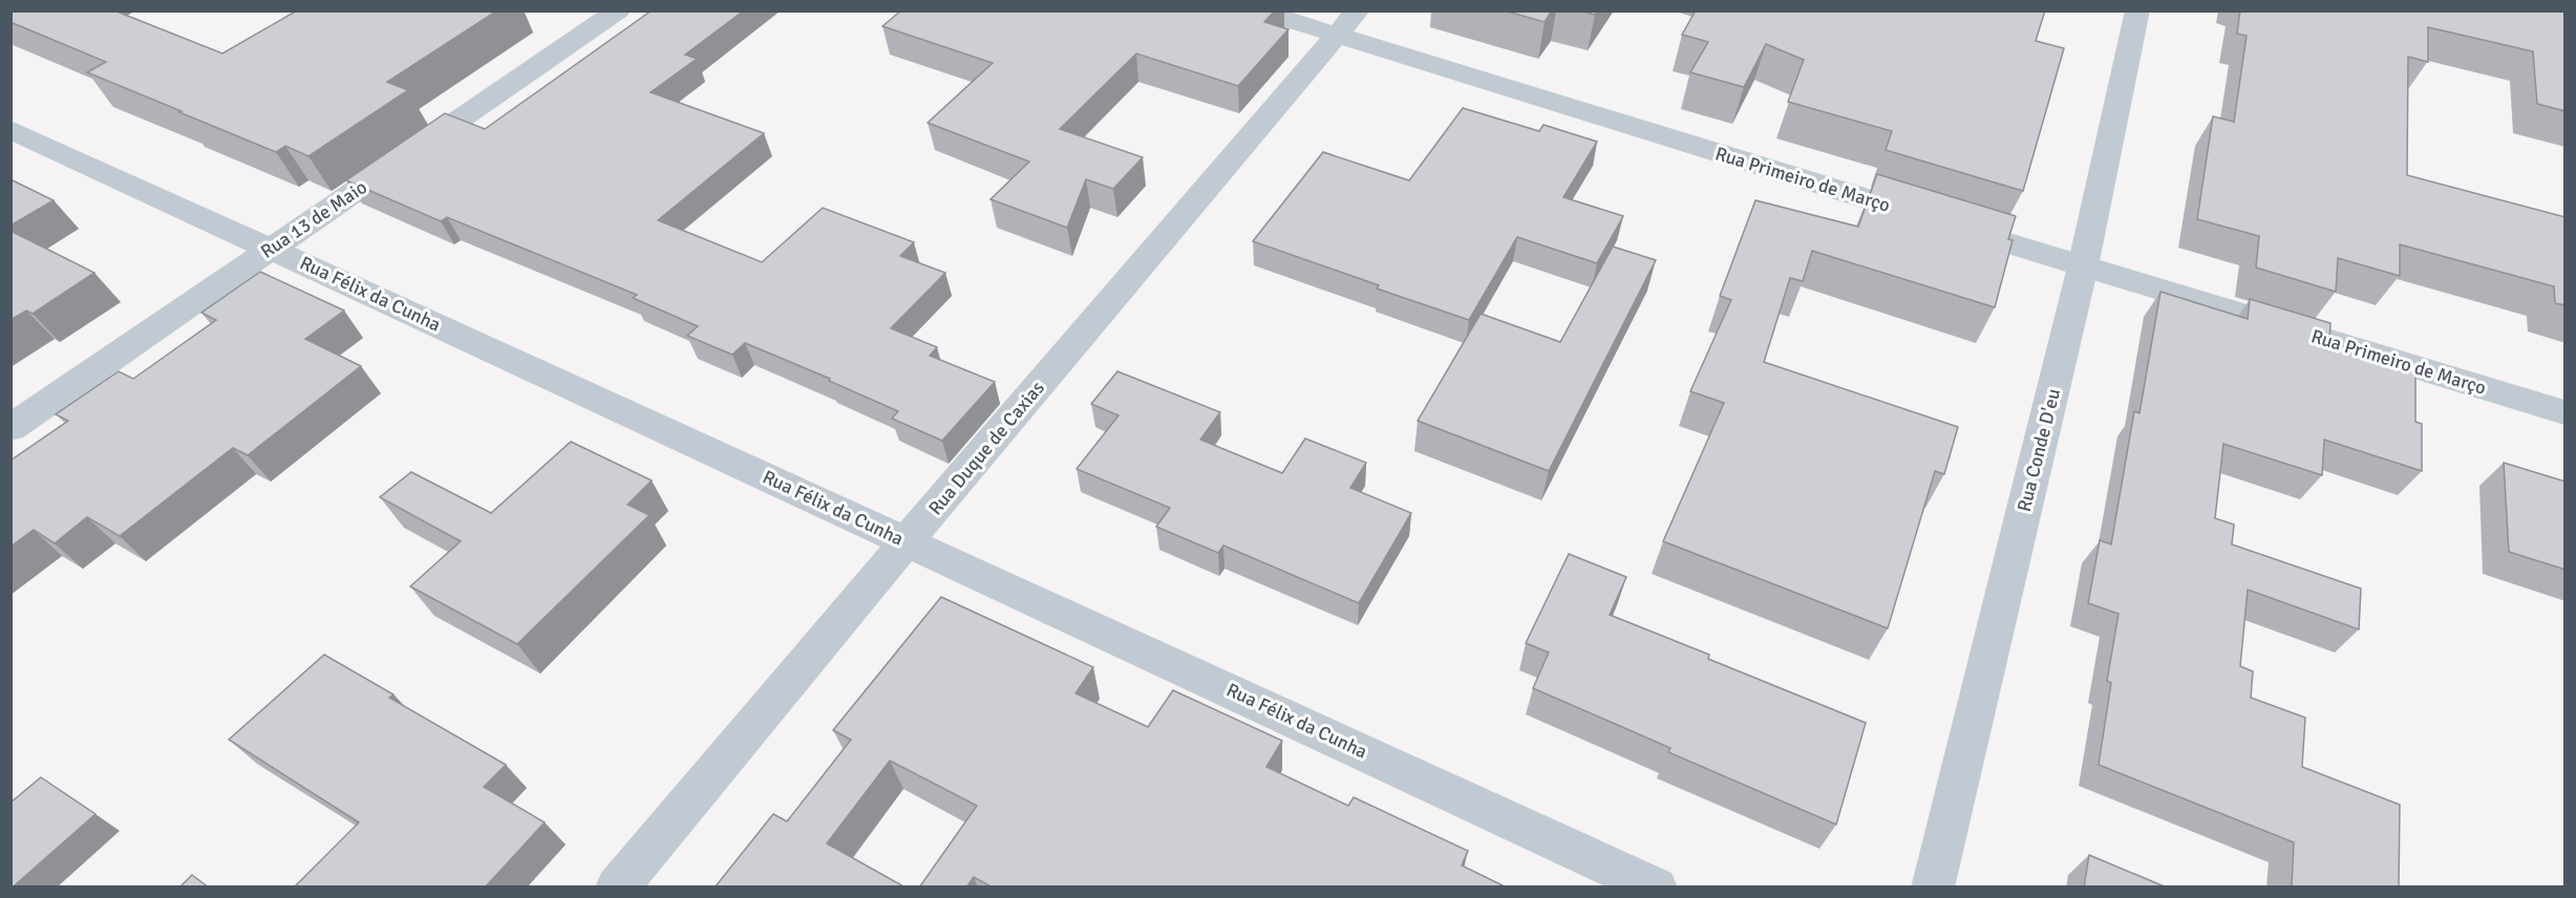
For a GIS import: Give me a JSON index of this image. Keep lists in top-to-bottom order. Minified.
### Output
{"streets":{"street":["Rua Primeiro de Março","Rua 13 de Maio","Rua Félix da Cunha","Rua Duque de Caxias","Rua Conde D'eu"]},"crossings":[["Rua Primeiro de Março","Rua Duque de Caxias"],["Rua Primeiro de Março","Rua Conde D'eu"],["Rua 13 de Maio","Rua Félix da Cunha"],["Rua Félix da Cunha","Rua Duque de Caxias"]]}
